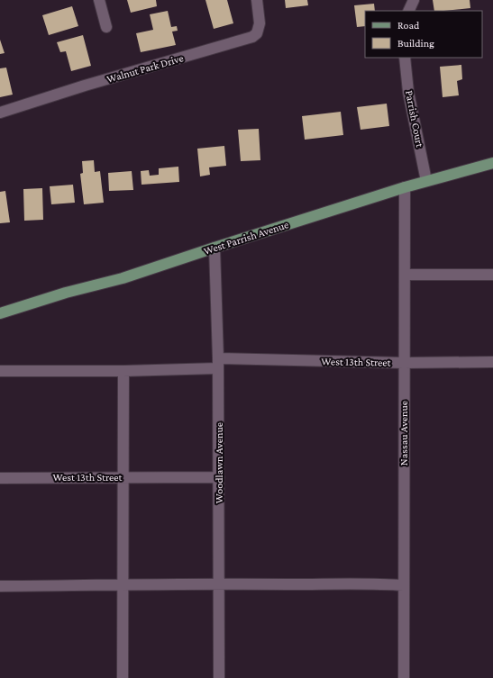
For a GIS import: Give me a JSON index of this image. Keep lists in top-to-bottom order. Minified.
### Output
{"streets":{"main road":["West Parrish Avenue"],"street":["Walnut Park Drive","Parrish Court","West 13th Street","Nassau Avenue","Woodlawn Avenue"]},"crossings":[["Parrish Court","West Parrish Avenue"],["West Parrish Avenue","Nassau Avenue"],["West Parrish Avenue","Woodlawn Avenue"],["West 13th Street","Nassau Avenue"],["West 13th Street","Woodlawn Avenue"]],"legend":["Road","Building"]}
